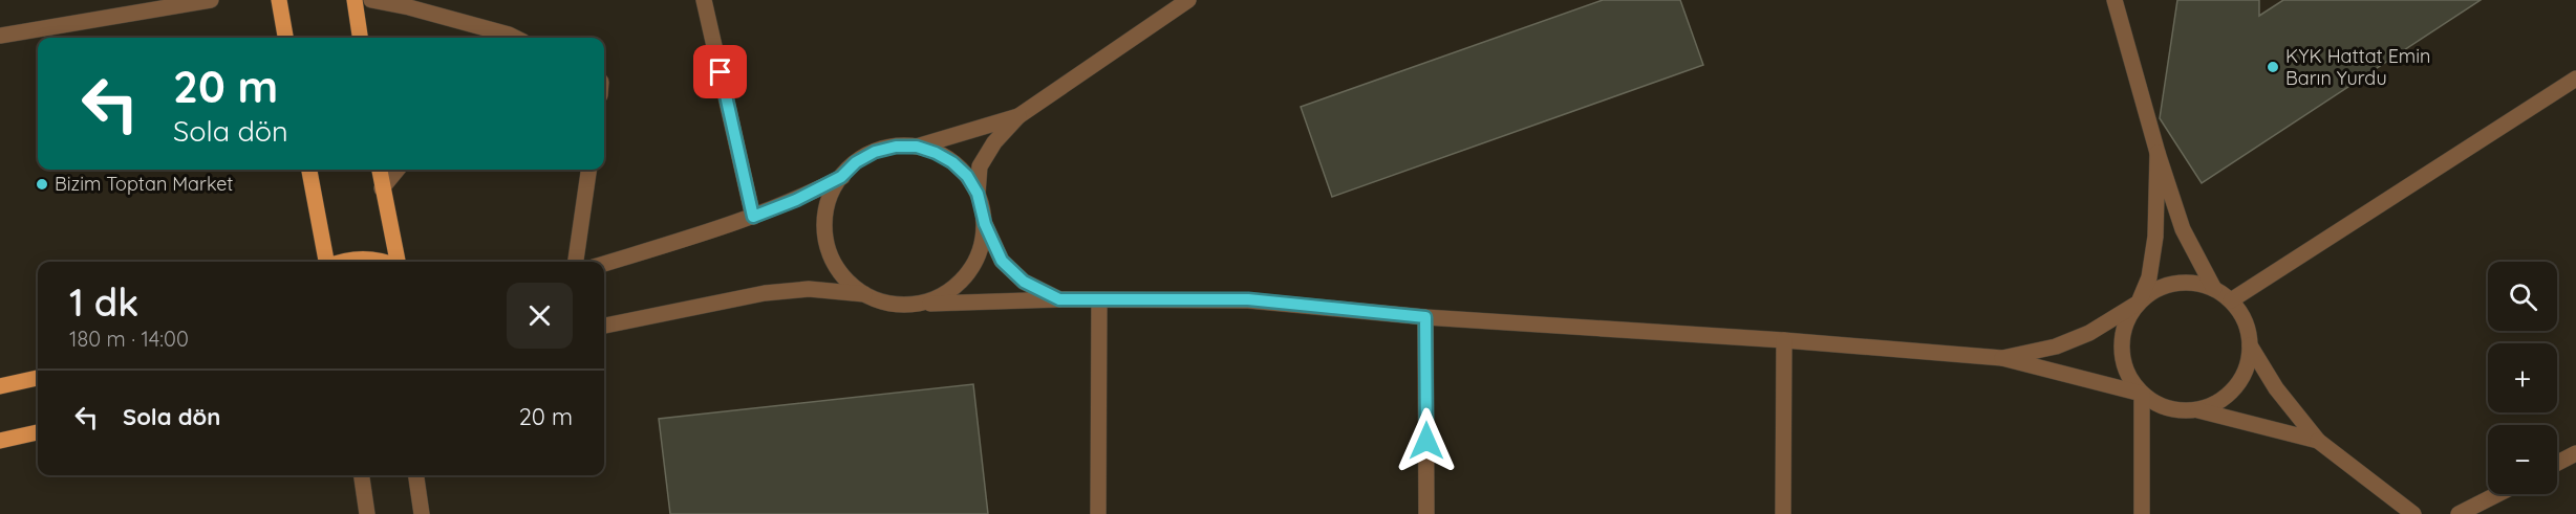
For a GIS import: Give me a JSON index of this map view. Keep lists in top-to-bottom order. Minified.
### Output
{"places":["KYK Hattat Emin Barın Yurdu","Bizim Toptan Market"],"page":{"turn":["20 m","Sola dön"],"map_buttons":["+","−"],"heading":["1 dk","180 m · 14:00"],"list":[{"name":"Sola dön","value":"20 m"}]}}
